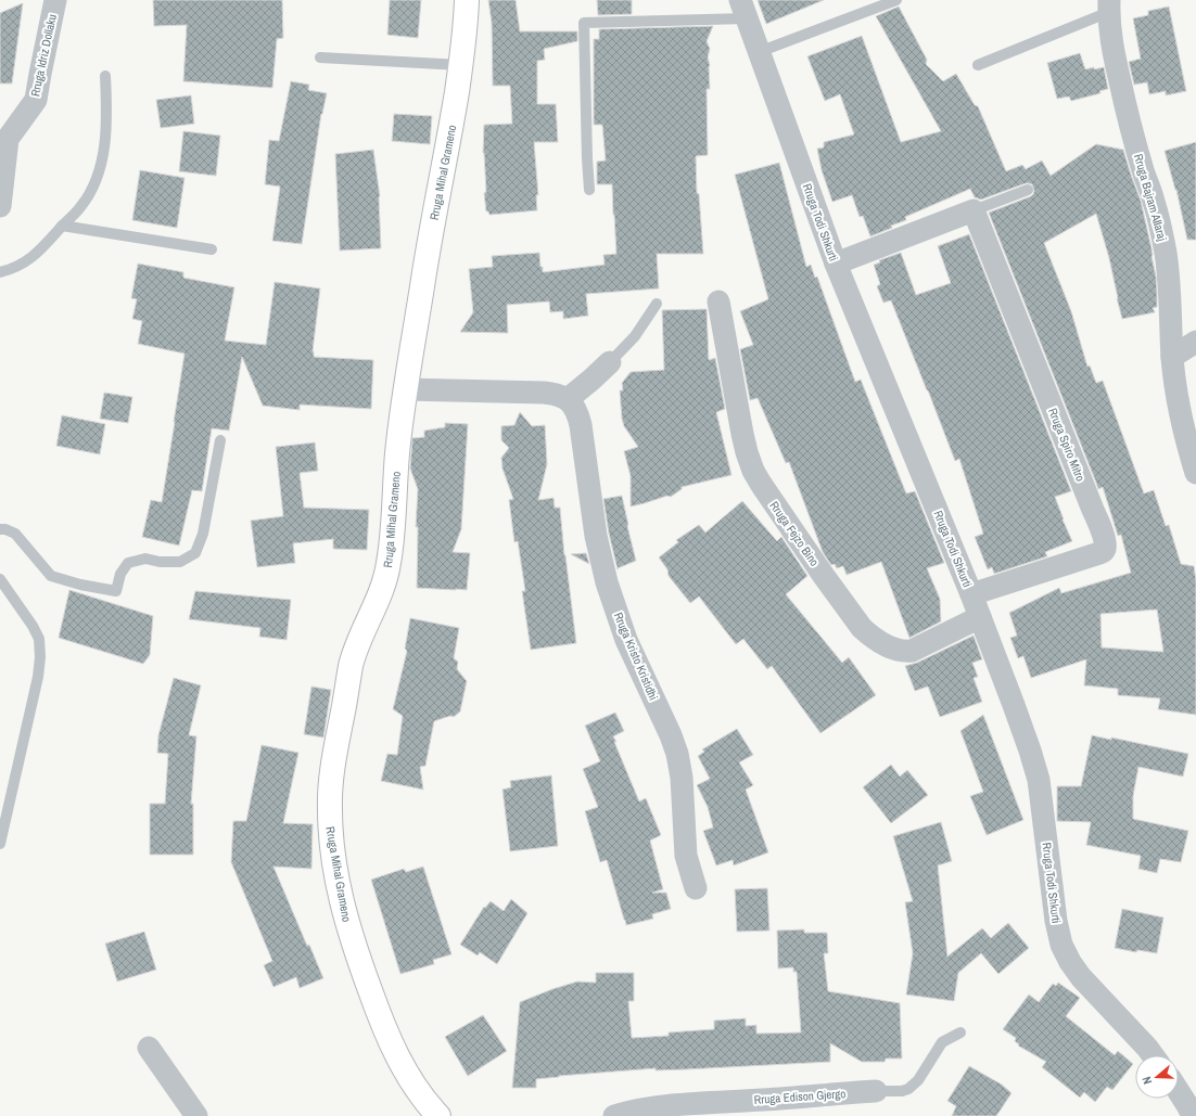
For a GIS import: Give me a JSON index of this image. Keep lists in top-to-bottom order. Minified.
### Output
{"streets":{"street":["Rruga Idriz Dollaku","Rruga Mihal Grameno","Rruga Bajram Allaraj","Rruga Todi Shkurti","Rruga Spiro Mitro","Rruga Fejzo Bino","Rruga Kristo Kristidhi","Rruga Edison Gjergo"]},"crossings":[["Rruga Todi Shkurti","Rruga Spiro Mitro"],["Rruga Todi Shkurti","Rruga Fejzo Bino"]],"north":"left"}
